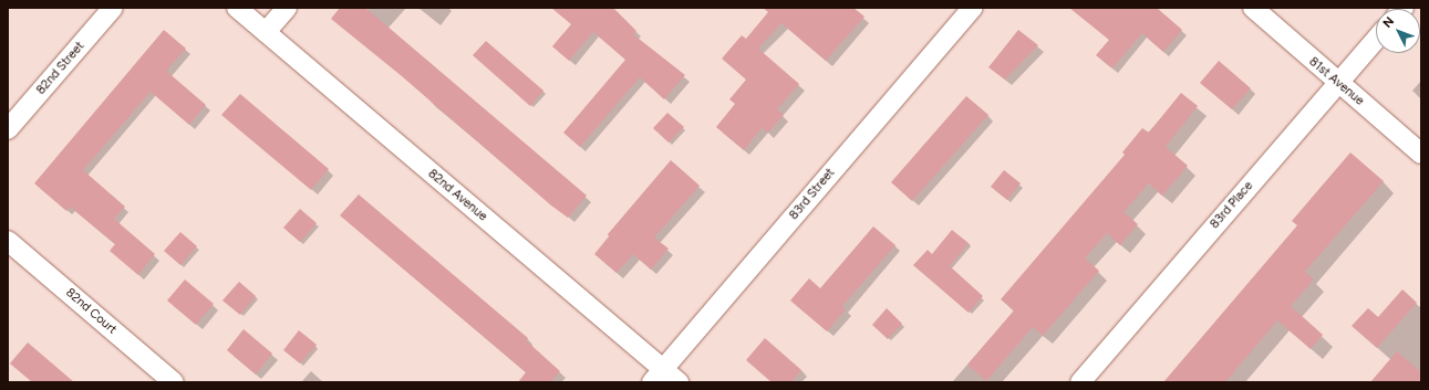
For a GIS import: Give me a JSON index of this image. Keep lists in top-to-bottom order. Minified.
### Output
{"streets":{"street":["82nd Street","81st Avenue","83rd Street","82nd Avenue","83rd Place","82nd Court"]},"crossings":[["81st Avenue","83rd Place"],["83rd Street","82nd Avenue"]],"north":"top left"}
